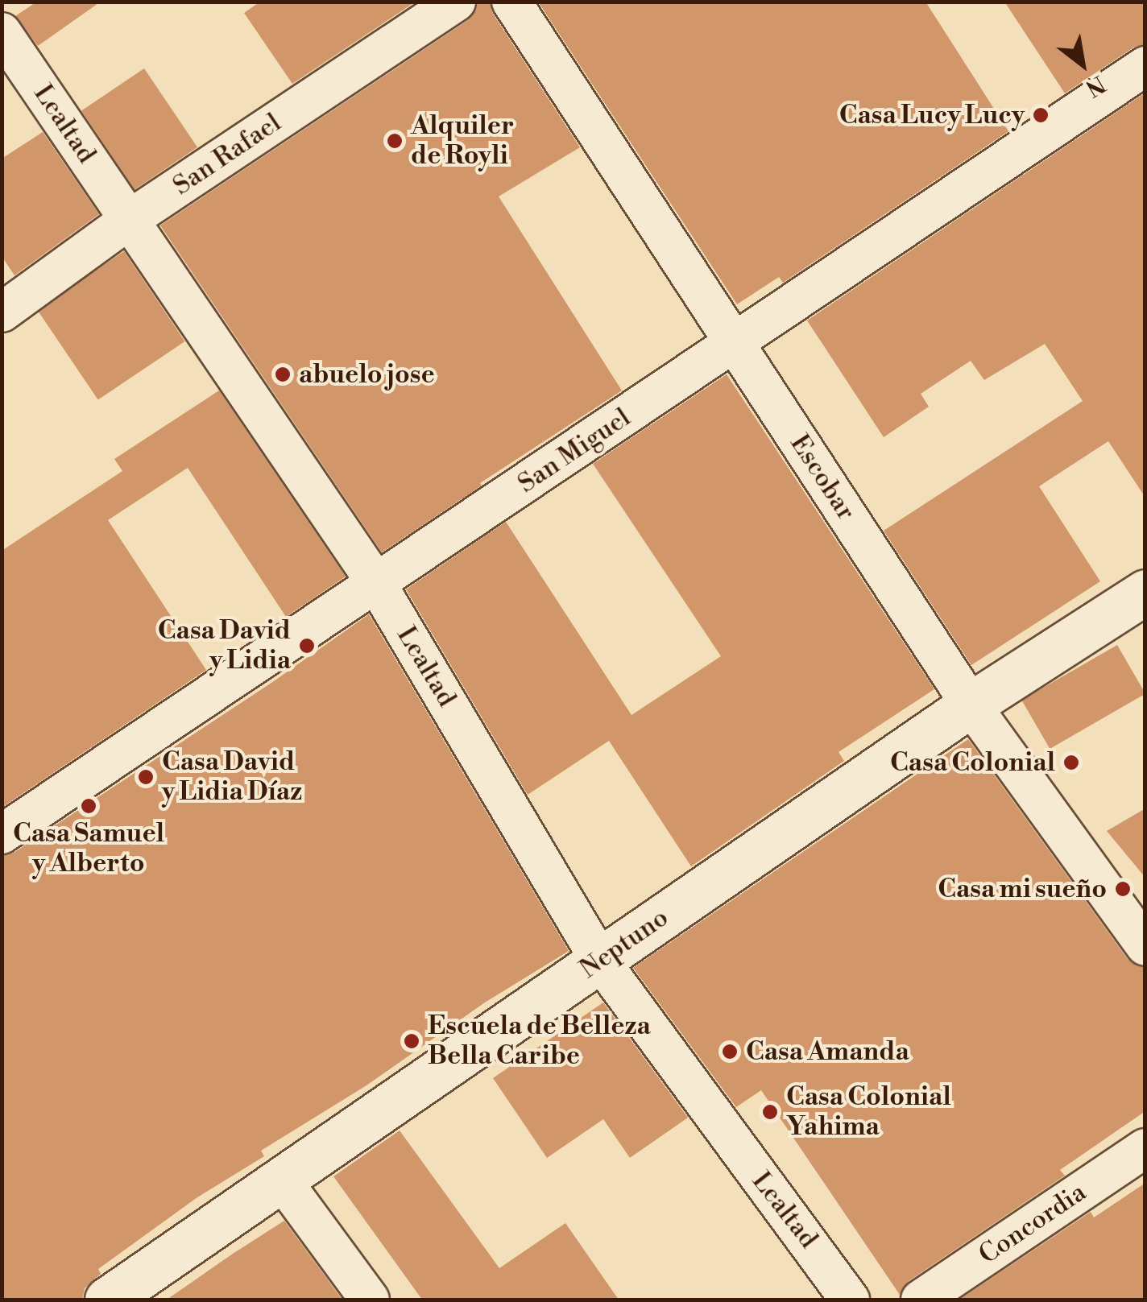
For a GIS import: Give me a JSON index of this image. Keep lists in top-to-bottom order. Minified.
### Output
{"streets":{"street":["Lealtad","San Rafael","San Miguel","Escobar","Neptuno","Concordia"]},"crossings":[["Lealtad","San Rafael"],["Lealtad","San Miguel"],["Lealtad","Neptuno"],["San Miguel","Escobar"],["Escobar","Neptuno"]],"places":["Casa Lucy Lucy","Alquiler de Royli","abuelo jose","Casa David y Lidia","Casa Colonial","Casa David y Lidia Díaz","Casa Samuel y Alberto","Casa mi sueño","Escuela de Belleza Bella Caribe","Casa Amanda","Casa Colonial Yahima"],"north":"bottom right"}
